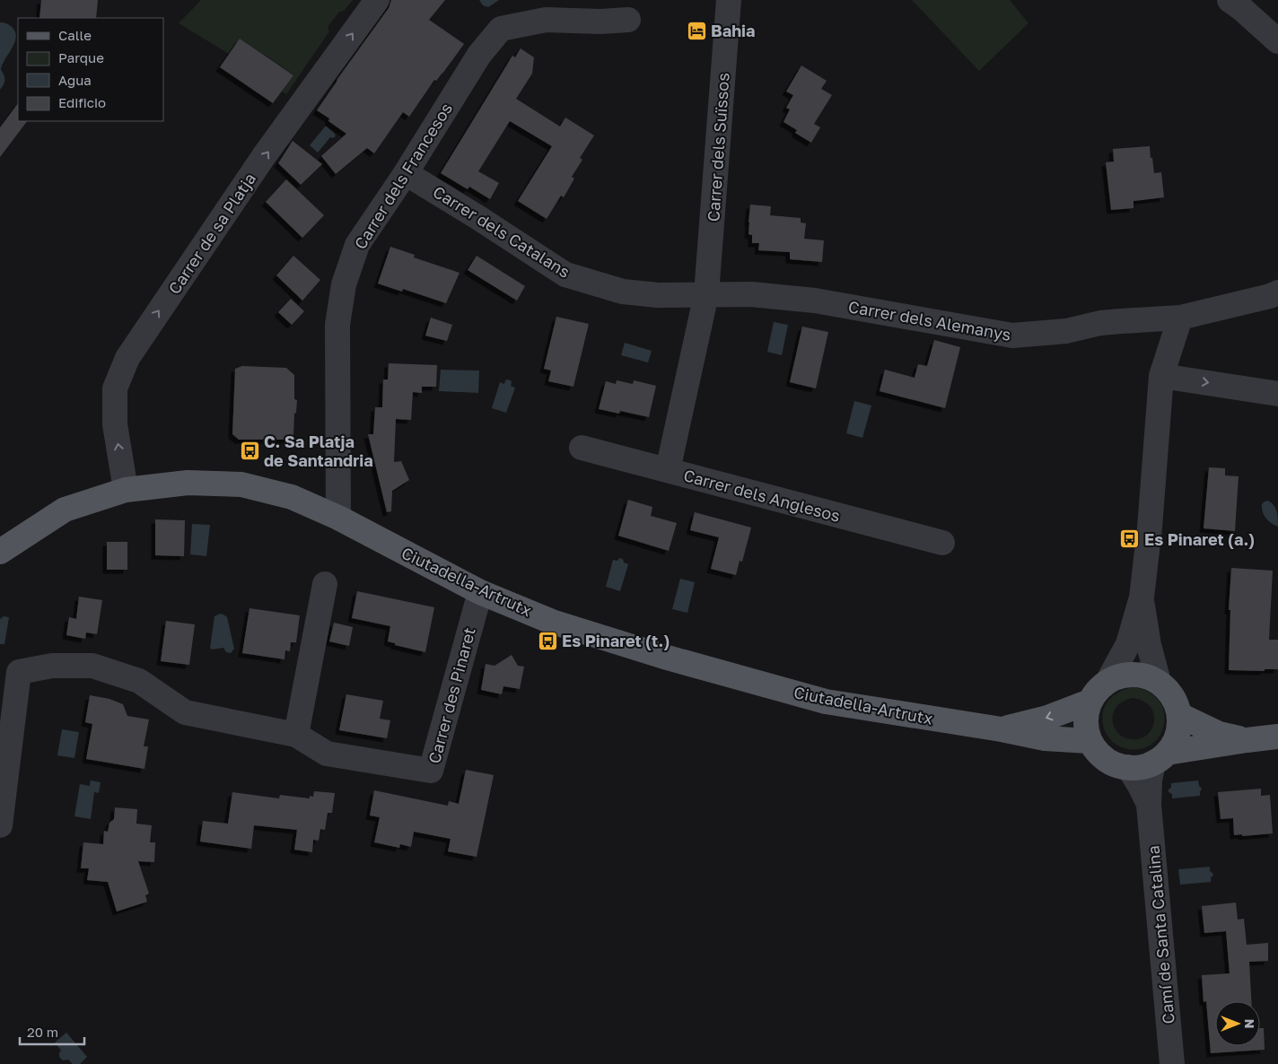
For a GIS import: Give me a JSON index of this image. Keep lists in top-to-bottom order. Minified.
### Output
{"streets":{"main road":["Ciutadella-Artrutx"],"street":["Carrer dels Suïssos","Carrer dels Francesos","Carrer dels Catalans","Carrer de sa Platja","Carrer dels Alemanys","Carrer dels Anglesos","Carrer des Pinaret","Camí de Santa Catalina"]},"crossings":[["Carrer dels Suïssos","Carrer dels Catalans"],["Carrer dels Suïssos","Carrer dels Alemanys"],["Carrer dels Suïssos","Carrer dels Anglesos"],["Carrer dels Francesos","Carrer dels Catalans"],["Carrer dels Francesos","Ciutadella-Artrutx"],["Carrer dels Catalans","Carrer dels Alemanys"],["Carrer de sa Platja","Ciutadella-Artrutx"],["Ciutadella-Artrutx","Carrer des Pinaret"],["Ciutadella-Artrutx","Camí de Santa Catalina"]],"one_way":["Carrer de sa Platja"],"places":{"hotel":["Bahia"],"bus stop":["C. Sa Platja de Santandria","Es Pinaret (a.)","Es Pinaret (t.)"]},"legend":["Calle","Parque","Agua","Edificio"],"scale_bar":"20 m","north":"right"}
